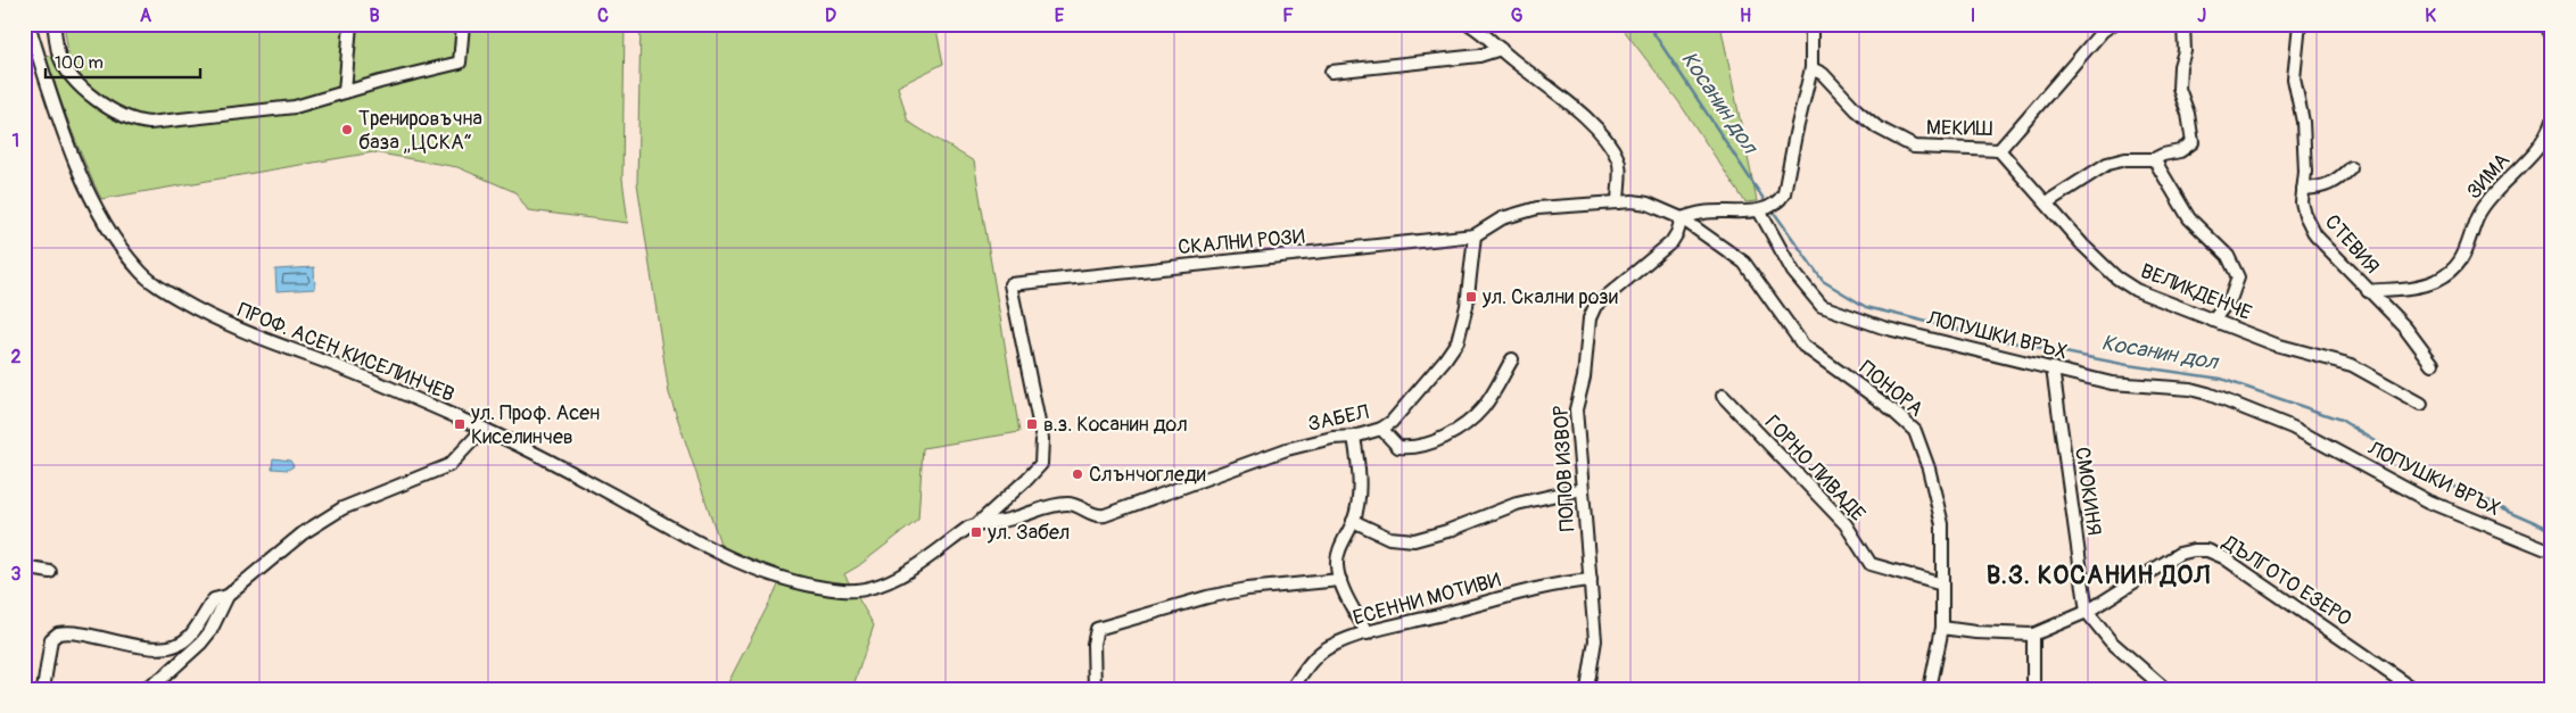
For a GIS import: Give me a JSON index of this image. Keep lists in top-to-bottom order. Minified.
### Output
{"streets":{"street":["МЕКИШ","ЗИМА","СКАЛНИ РОЗИ","СТЕВИЯ","ВЕЛИКДЕНЧЕ","ЛОПУШКИ ВРЪХ","ПРОФ. АСЕН КИСЕЛИНЧЕВ","ПОНОРА","ЗАБЕЛ","ПОПОВ ИЗВОР","ГОРНО ЛИВАДЕ","СМОКИНЯ","ДЪЛГОТО ЕЗЕРО","ЕСЕННИ МОТИВИ"]},"crossings":[["МЕКИШ","ВЕЛИКДЕНЧЕ"],["ЗИМА","СТЕВИЯ"],["СКАЛНИ РОЗИ","ЗАБЕЛ"],["ЛОПУШКИ ВРЪХ","СМОКИНЯ"],["ПРОФ. АСЕН КИСЕЛИНЧЕВ","ЗАБЕЛ"],["ПОНОРА","ПОПОВ ИЗВОР"],["ПОНОРА","ГОРНО ЛИВАДЕ"],["ПОНОРА","ДЪЛГОТО ЕЗЕРО"],["ПОПОВ ИЗВОР","ЕСЕННИ МОТИВИ"],["СМОКИНЯ","ДЪЛГОТО ЕЗЕРО"]],"districts":["В.З. КОСАНИН ДОЛ"],"water":["Косанин дол"],"places":{"other":["Тренировъчна база „ЦСКА“","Слънчогледи"],"transit":["ул. Скални рози","ул. Проф. Асен Киселинчев","в.з. Косанин дол","ул. Забел"]},"scale_bar":"100 m","grid":{"columns":["A","B","C","D","E","F","G","H","I","J","K"],"rows":["1","2","3"]}}
